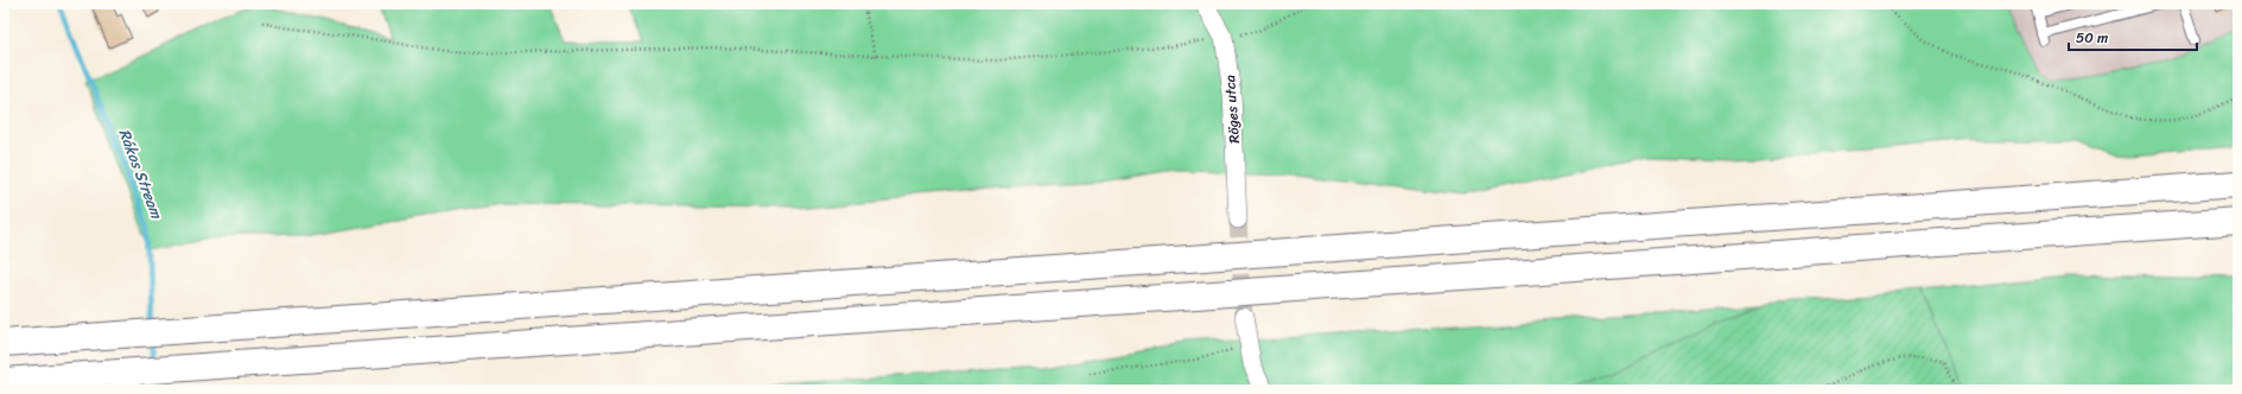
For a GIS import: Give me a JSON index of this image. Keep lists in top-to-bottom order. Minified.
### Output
{"streets":{"street":["Röges utca"]},"water":["Rákos Stream"],"scale_bar":"50 m"}
